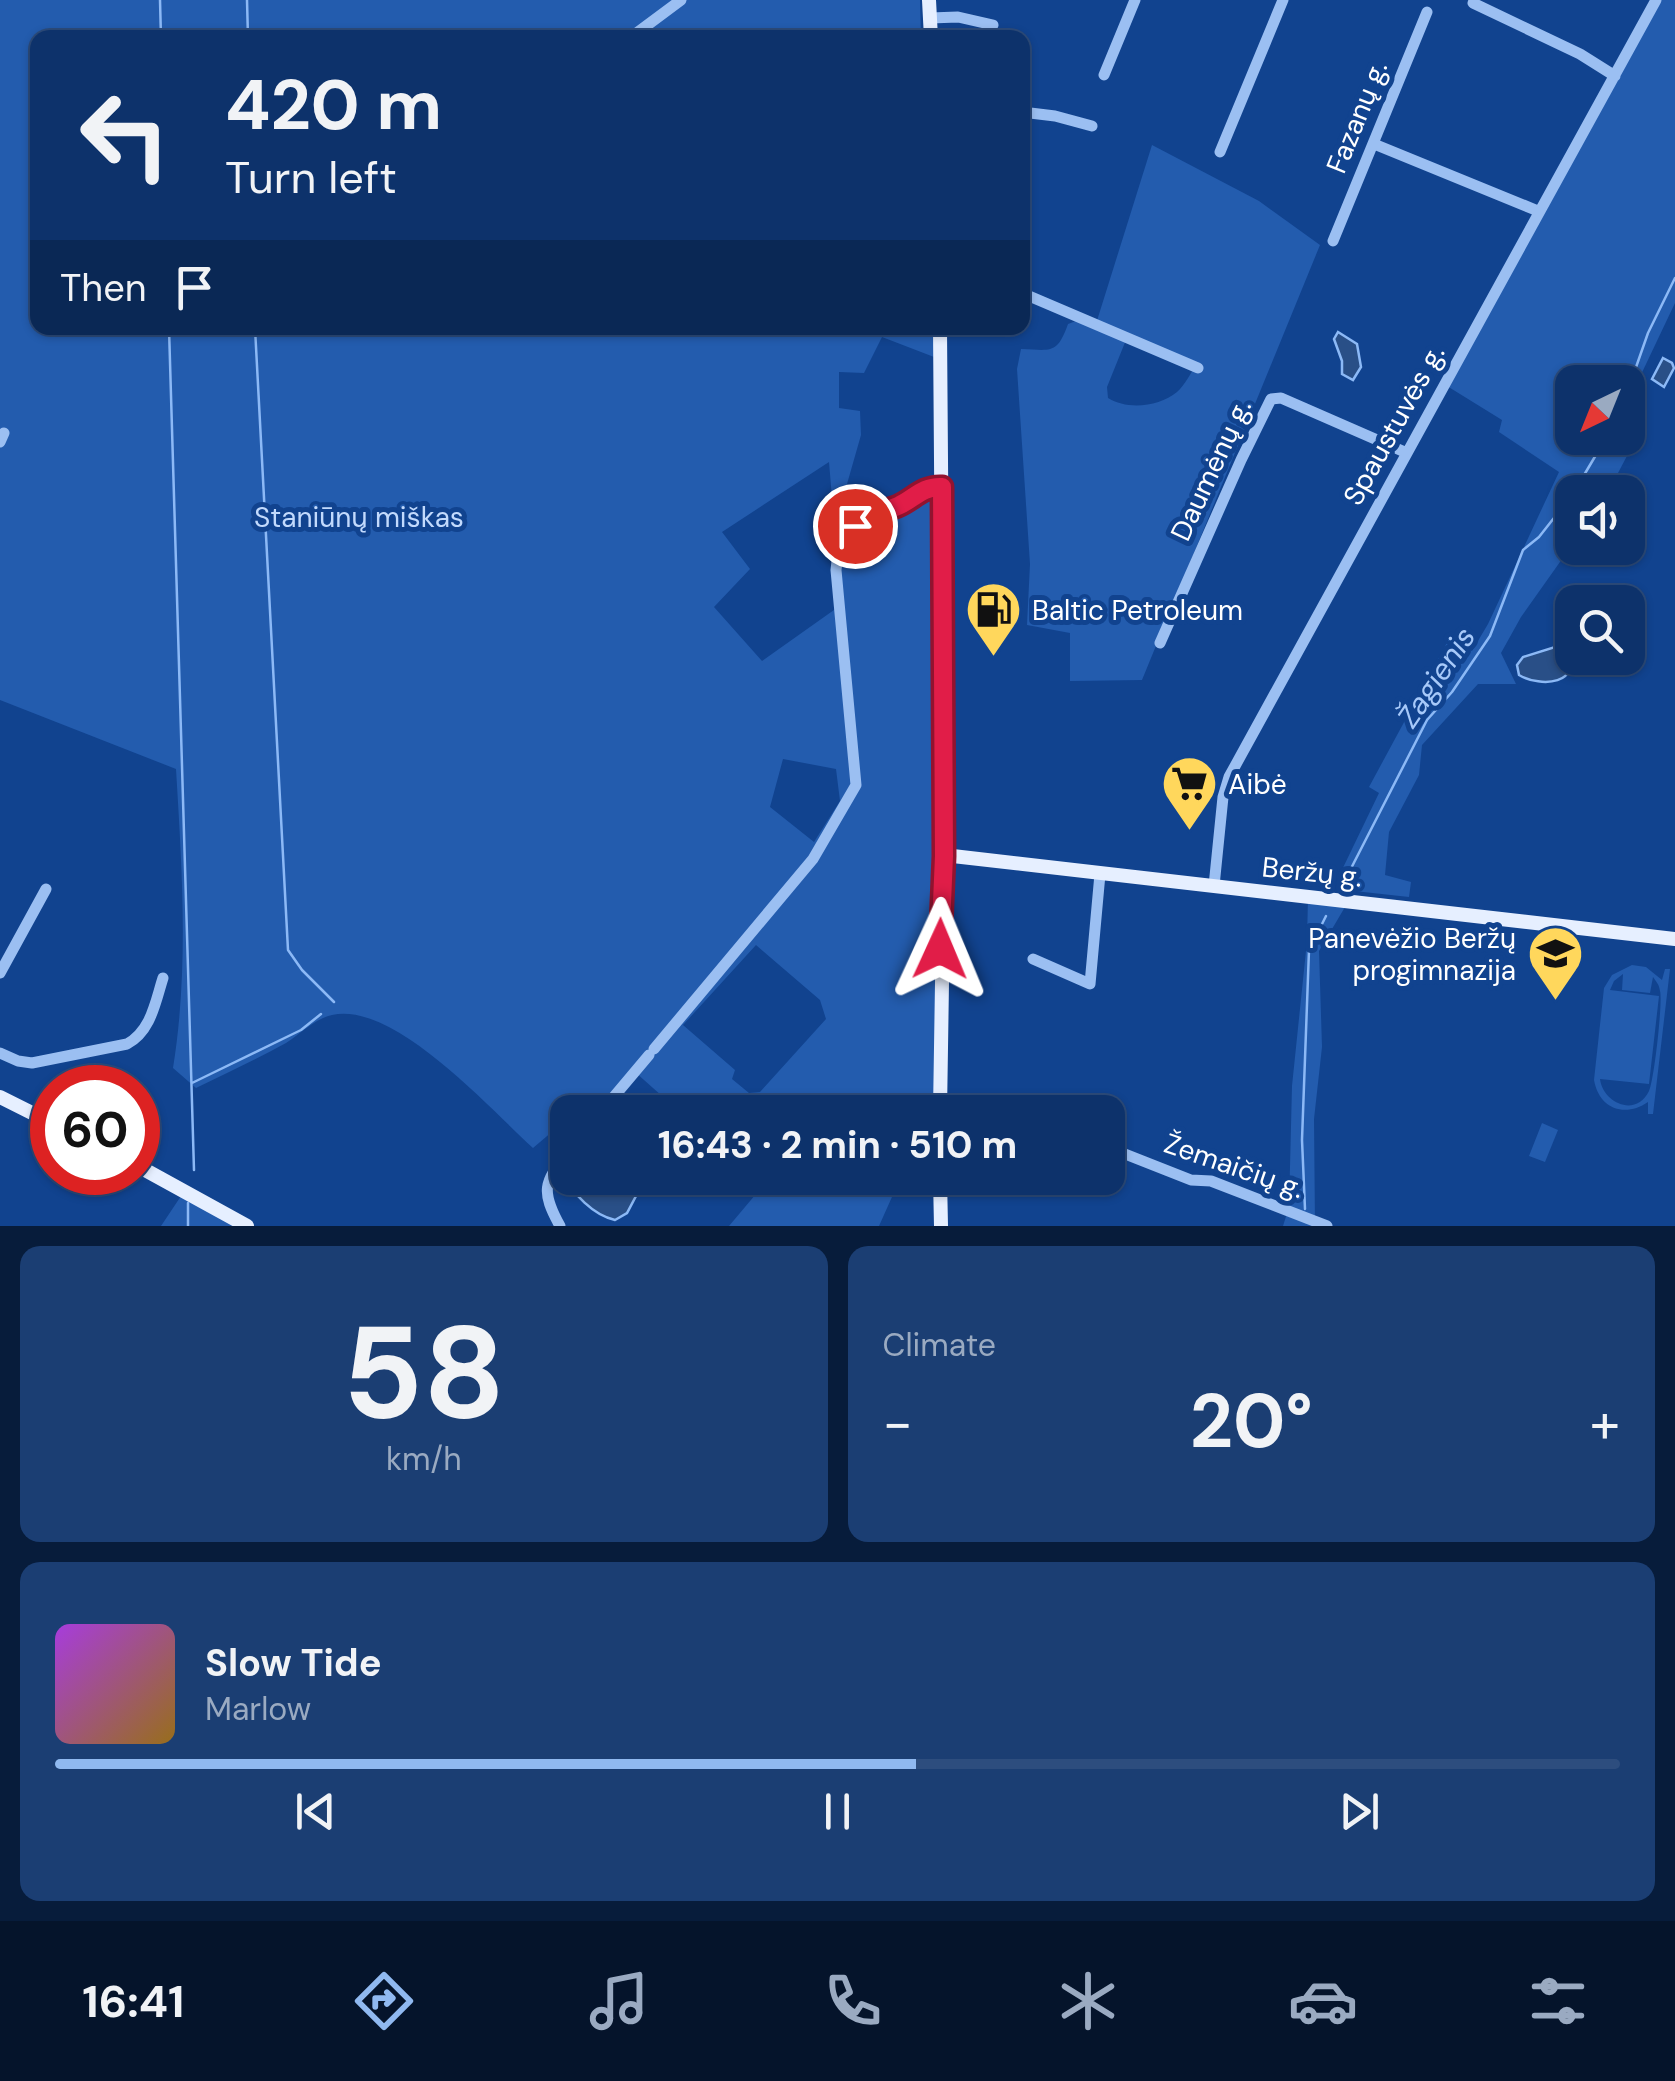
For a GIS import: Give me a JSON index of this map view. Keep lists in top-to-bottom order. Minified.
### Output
{"streets":{"main road":["Beržų g."],"street":["Fazanų g.","Spaustuvės g.","Daumėnų g.","Žemaičių g."]},"crossings":[["Spaustuvės g.","Daumėnų g."],["Spaustuvės g.","Beržų g."]],"water":["Žagienis"],"parks":["Staniūnų miškas"],"places":{"fuel station":["Baltic Petroleum"],"supermarket":["Aibė"],"school or university":["Panevėžio Beržų progimnazija"]},"north":"bottom left","page":{"turn":["420 m","Turn left"],"then":"Then","limit":"60","trip":"16:43 · 2 min · 510 m","tile":[["58","km/h"],"Climate"],"heat":["−","20°","+"],"song":["Slow Tide","Marlow"],"tabs":"16:41"}}
